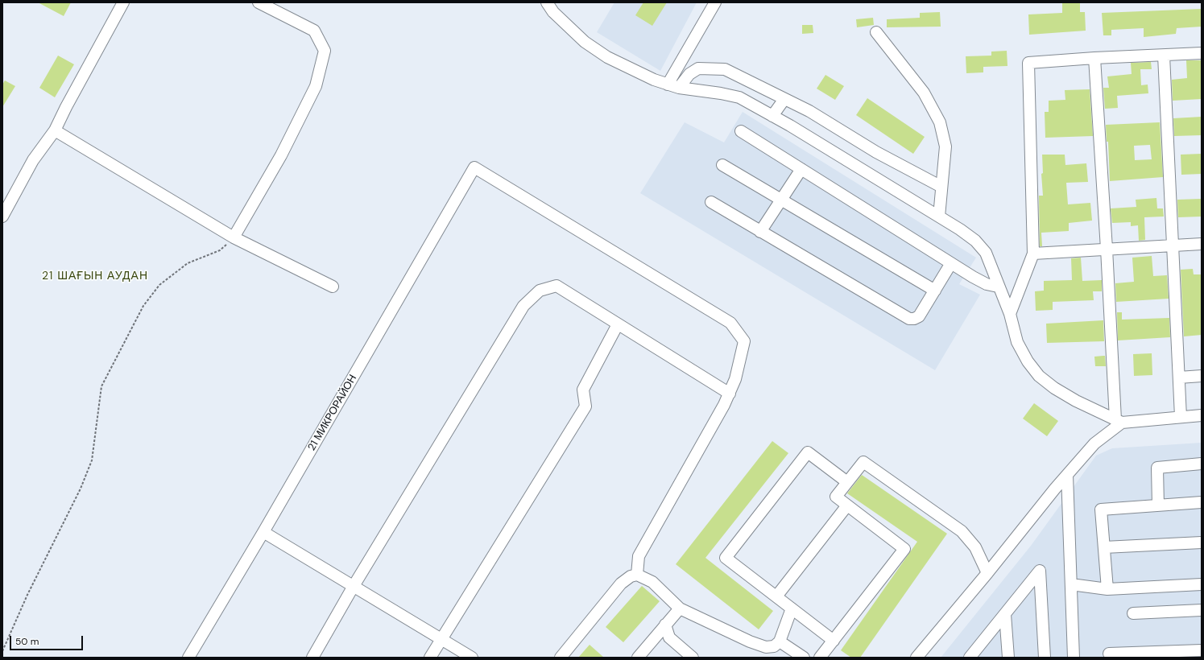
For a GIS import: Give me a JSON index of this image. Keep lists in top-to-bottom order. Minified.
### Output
{"streets":{"street":["21 МИКРОРАЙОН"]},"districts":["21 ШАҒЫН АУДАН"],"scale_bar":"50 m"}
